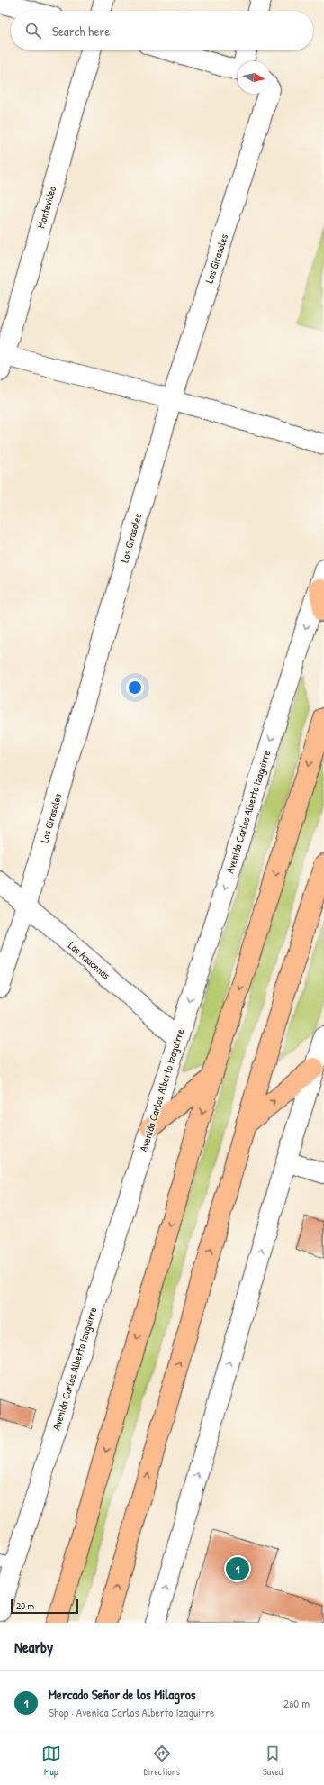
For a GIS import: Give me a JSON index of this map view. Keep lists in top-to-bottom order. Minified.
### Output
{"streets":{"street":["Montevideo","Los Girasoles","Avenida Carlos Alberto Izaguirre","Las Azucenas"]},"crossings":[["Los Girasoles","Las Azucenas"],["Avenida Carlos Alberto Izaguirre","Las Azucenas"]],"one_way":["Avenida Carlos Alberto Izaguirre"],"scale_bar":"20 m","north":"right","page":{"search":"Search here","pins":"1","scale":"20 m","heading":"Nearby","list":[{"mark":"1","name":"Mercado Señor de los Milagros","note":"Shop · Avenida Carlos Alberto Izaguirre","value":"260 m"}],"nav":["Map","Directions","Saved"]}}
